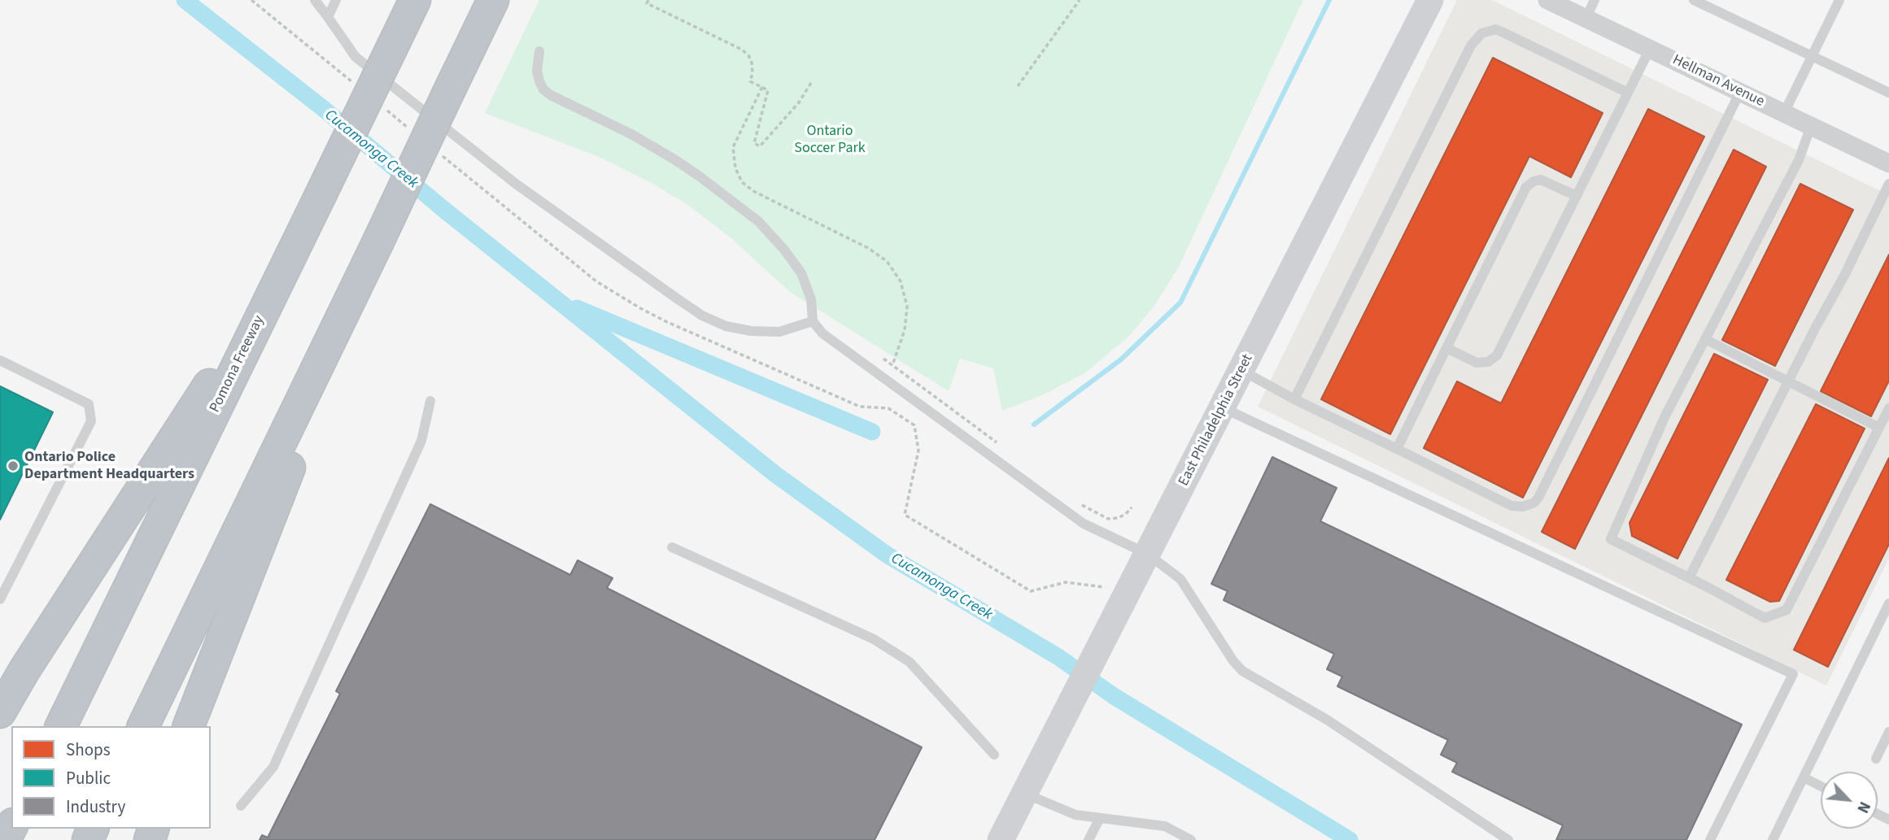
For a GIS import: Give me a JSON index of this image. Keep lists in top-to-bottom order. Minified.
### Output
{"streets":{"highway":["Pomona Freeway"],"street":["Hellman Avenue","East Philadelphia Street"]},"water":["Cucamonga Creek"],"parks":["Ontario Soccer Park"],"places":["Ontario Police Department Headquarters"],"legend":["Shops","Public","Industry"],"north":"bottom right"}
